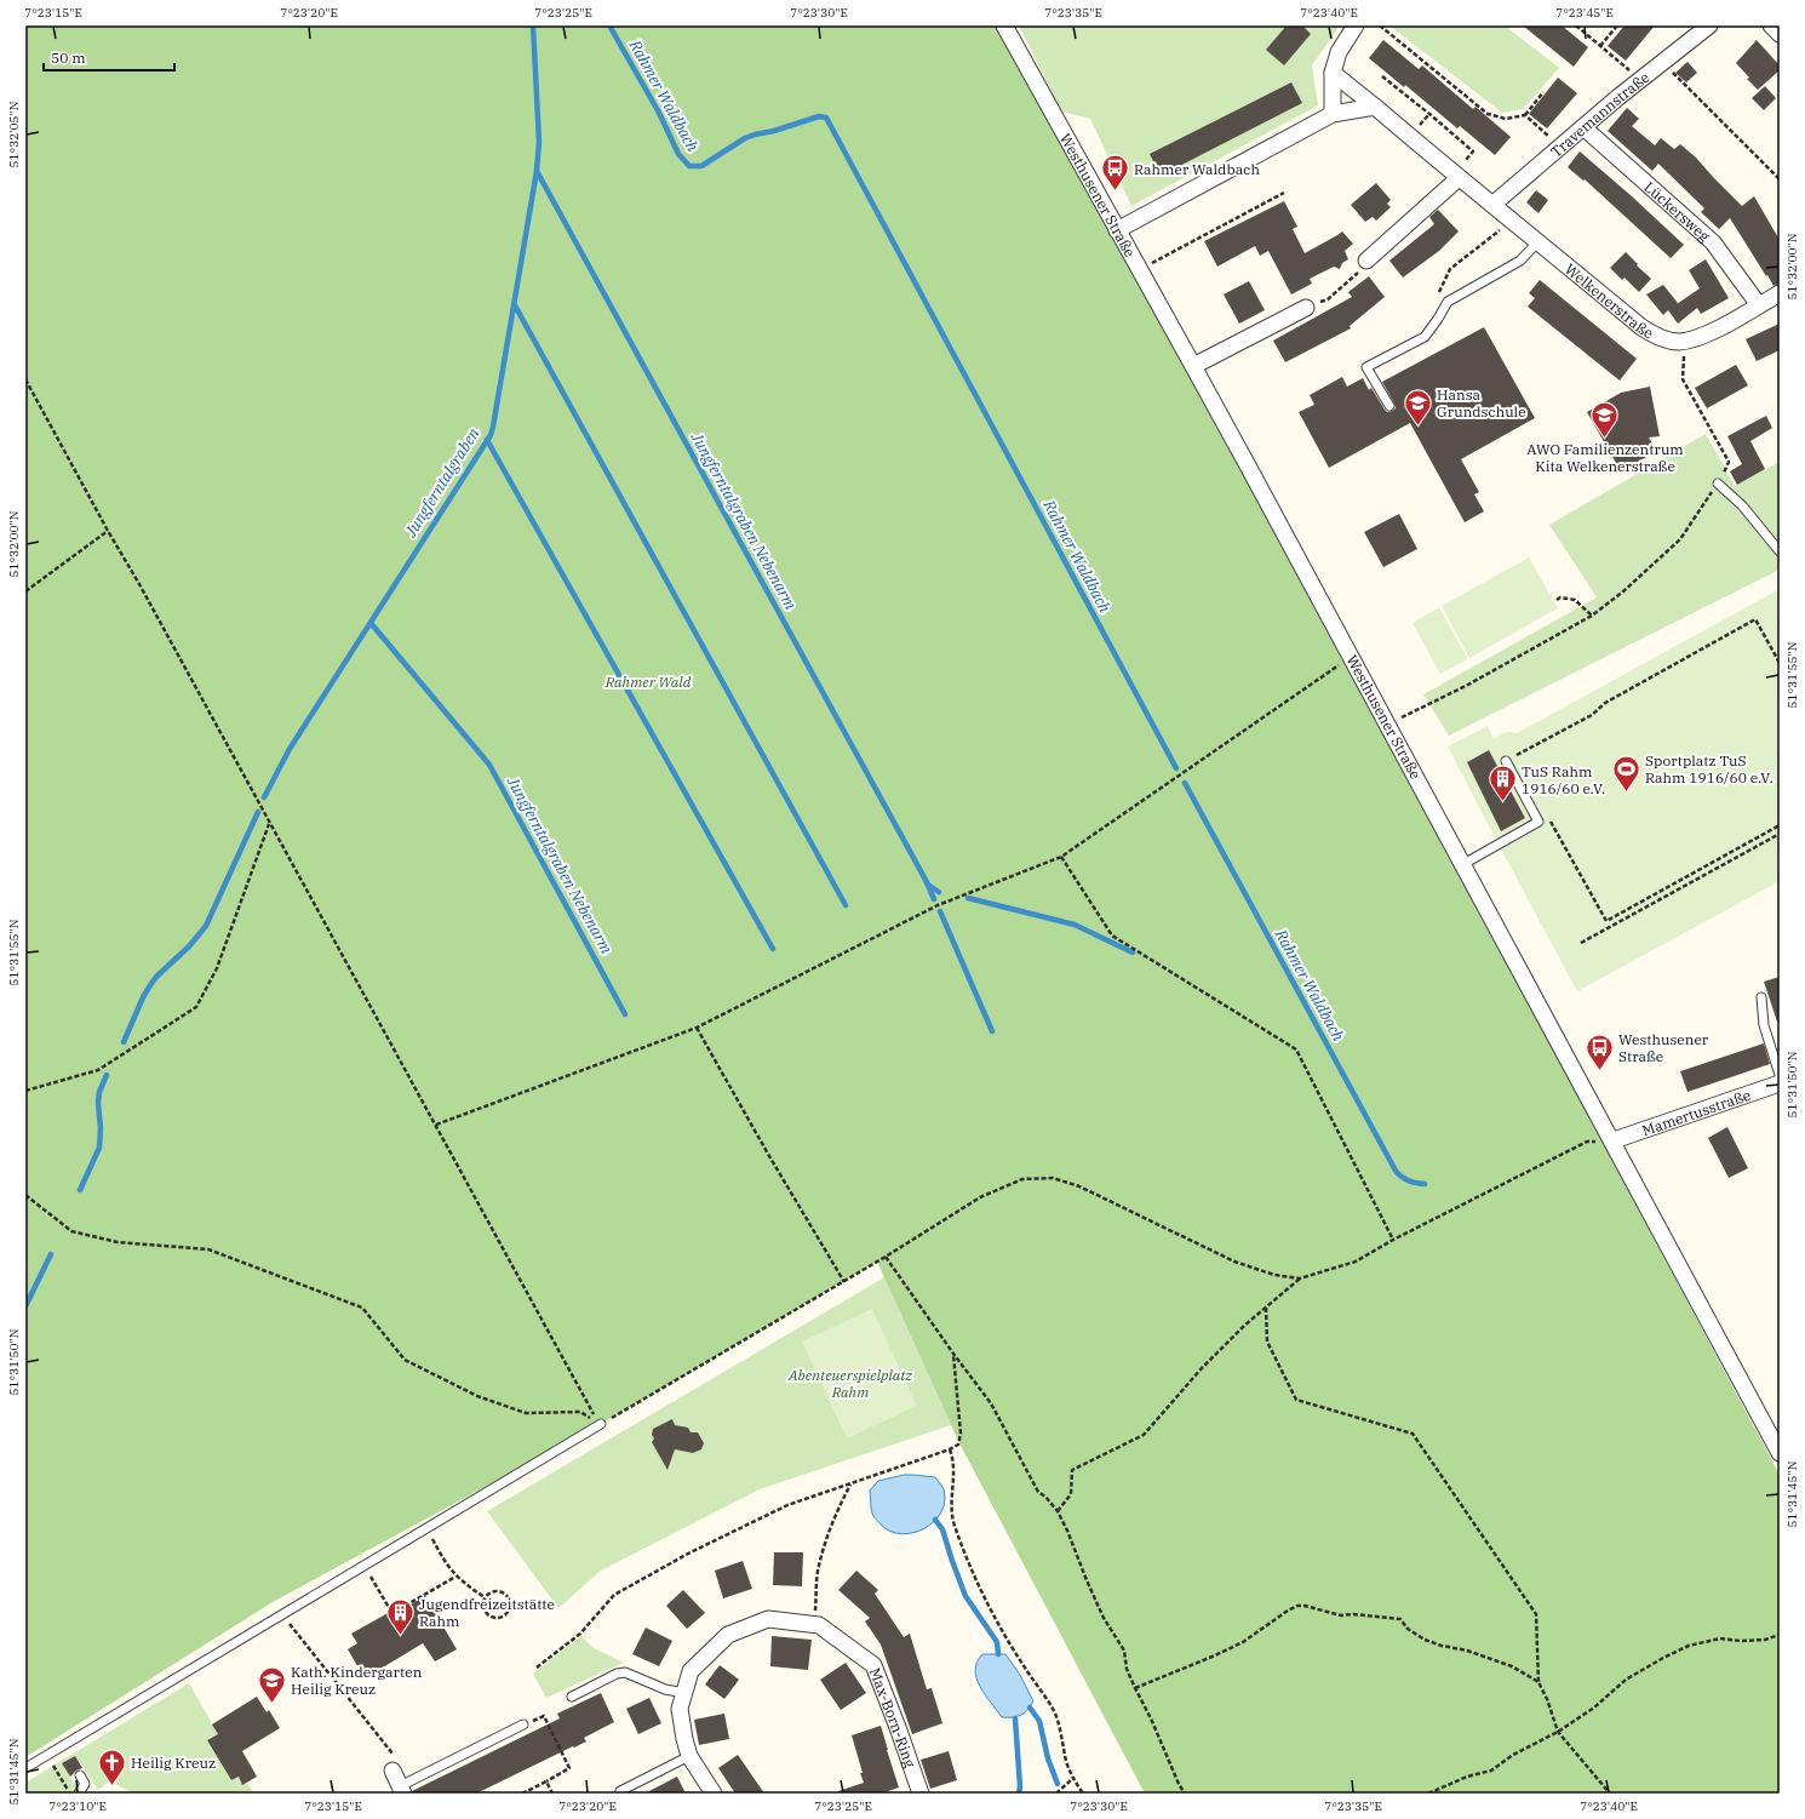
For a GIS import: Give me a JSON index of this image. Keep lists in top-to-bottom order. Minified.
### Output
{"streets":{"street":["Travemannstraße","Westhusener Straße","Lückersweg","Welkenerstraße","Mamertusstraße","Max-Born-Ring"]},"crossings":[["Travemannstraße","Lückersweg"],["Travemannstraße","Welkenerstraße"],["Westhusener Straße","Mamertusstraße"],["Lückersweg","Welkenerstraße"]],"water":["Rahmer Waldbach","Jungferntalgraben","Jungferntalgraben Nebenarm"],"parks":["Rahmer Wald","Abenteuerspielplatz Rahm"],"places":{"bus stop":["Rahmer Waldbach","Westhusener Straße"],"school or university":["Hansa Grundschule","AWO Familienzentrum Kita Welkenerstraße","Kath. Kindergarten Heilig Kreuz"],"sports":["Sportplatz TuS Rahm 1916/60 e.V."],"building":["TuS Rahm 1916/60 e.V.","Jugendfreizeitstätte Rahm"],"church":["Heilig Kreuz"]},"scale_bar":"50 m","coordinates":["7°23'15\"E","7°23'20\"E","7°23'25\"E","7°23'30\"E","7°23'35\"E","7°23'40\"E","7°23'45\"E","51°32'05\"N","51°32'00\"N","51°31'55\"N","51°31'50\"N","51°31'45\"N","7°23'10\"E"]}
